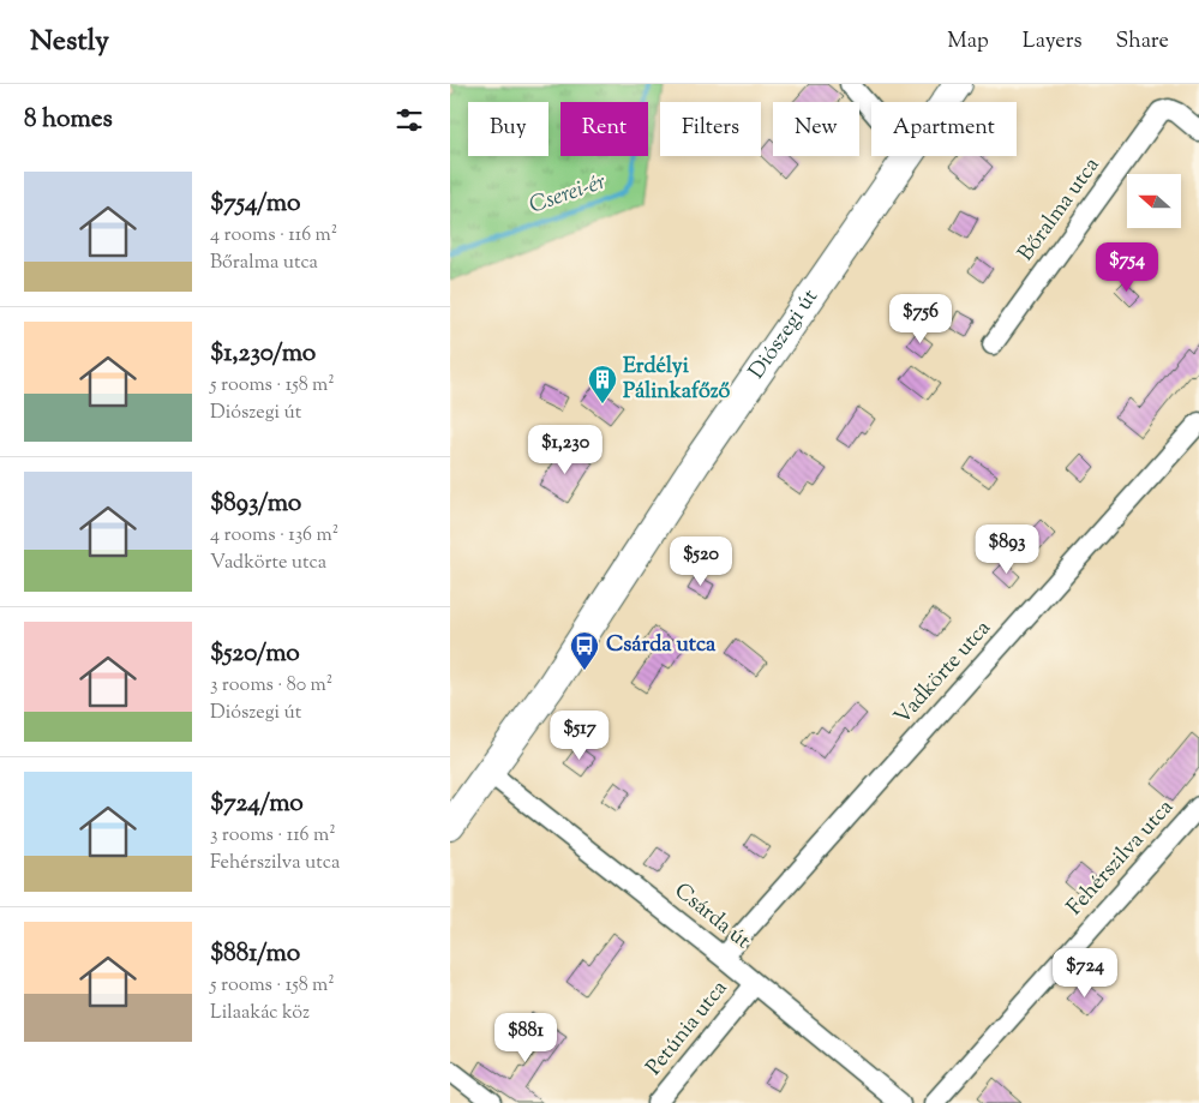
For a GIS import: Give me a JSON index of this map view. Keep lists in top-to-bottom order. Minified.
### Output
{"streets":{"main road":["Diószegi út"],"street":["Bőralma utca","Vadkörte utca","Fehérszilva utca","Csárda út","Petúnia utca"]},"crossings":[["Diószegi út","Csárda út"],["Vadkörte utca","Csárda út"],["Csárda út","Petúnia utca"]],"water":["Cserei-ér"],"places":{"building":["Erdélyi Pálinkafőző"],"bus stop":["Csárda utca"]},"north":"left","page":{"header":"Nestly","nav":["Map","Layers","Share"],"heading":"8 homes","chip":["Buy","Rent","Filters","New","Apartment"],"list":[{"name":"$754/mo","note":"4 rooms · 116 m² · Bőralma utca"},{"name":"$1,230/mo","note":"5 rooms · 158 m² · Diószegi út"},{"name":"$893/mo","note":"4 rooms · 136 m² · Vadkörte utca"},{"name":"$520/mo","note":"3 rooms · 80 m² · Diószegi út"},{"name":"$724/mo","note":"3 rooms · 116 m² · Fehérszilva utca"},{"name":"$881/mo","note":"5 rooms · 158 m² · Lilaakác köz"}],"price":["$754","$756","$1,230","$893","$520","$517","$724","$881"]}}
